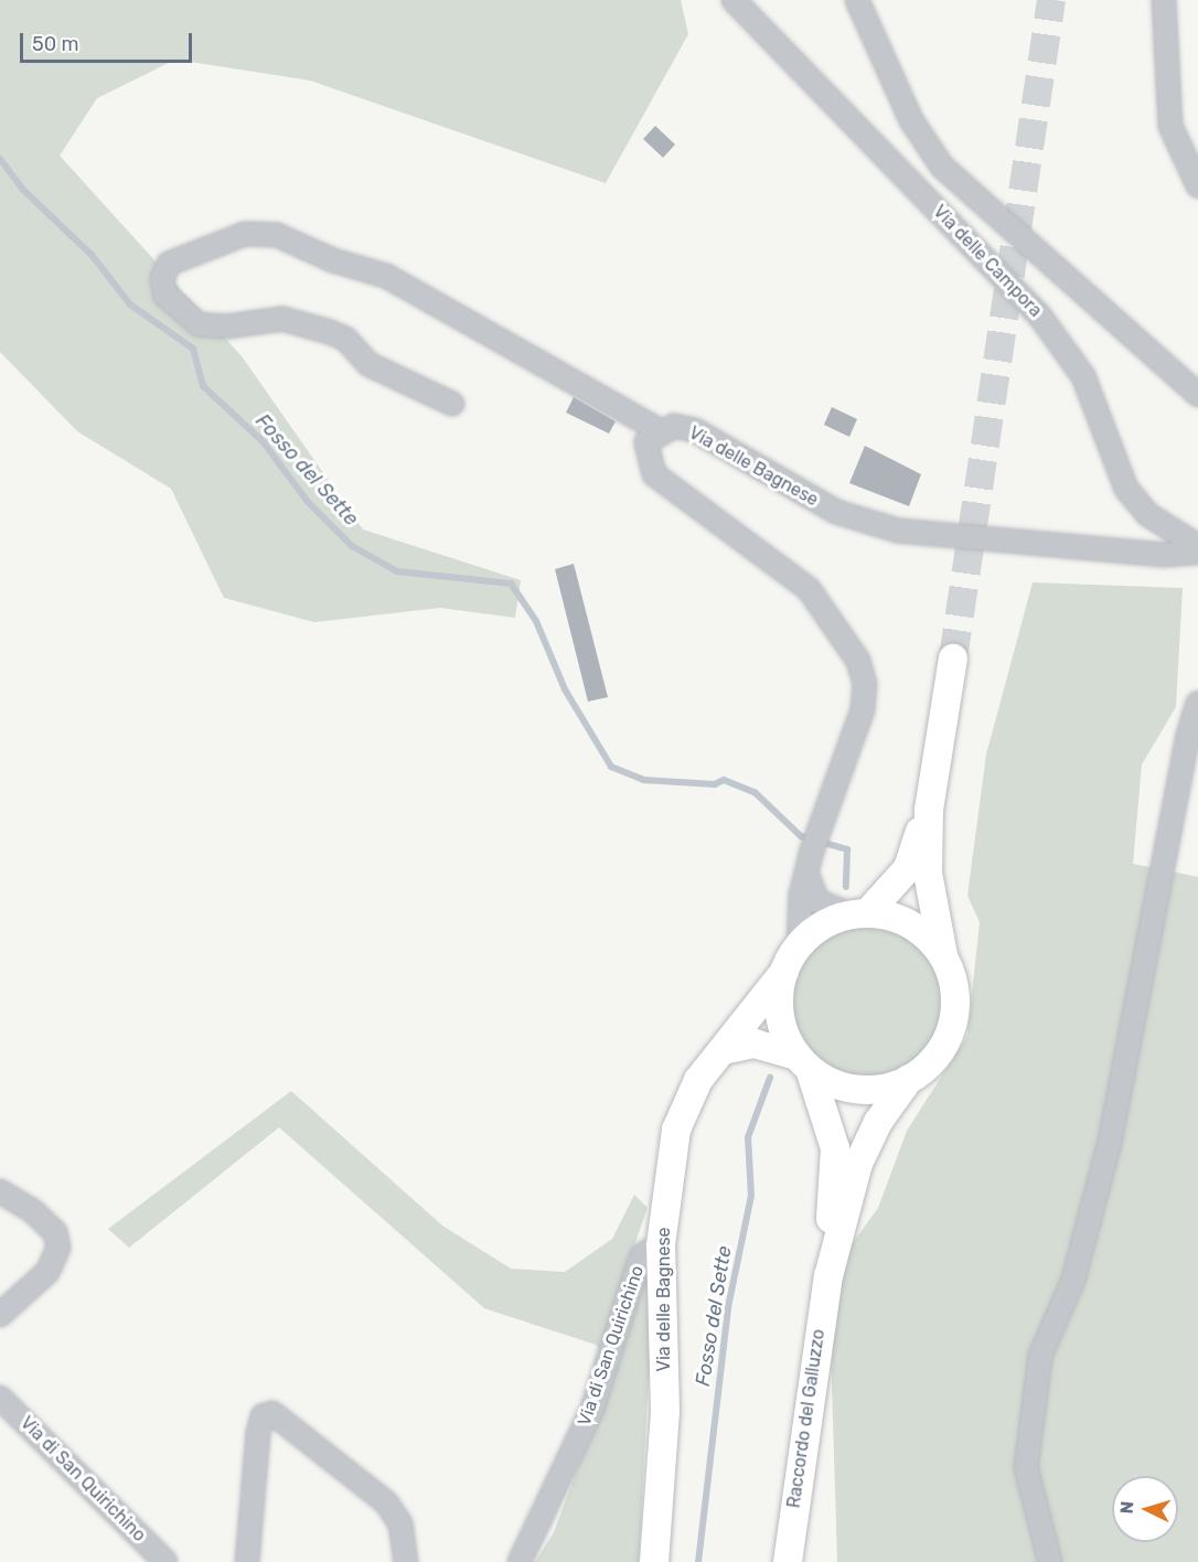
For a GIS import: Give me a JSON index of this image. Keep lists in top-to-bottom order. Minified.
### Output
{"streets":{"main road":["Via delle Bagnese","Raccordo del Galluzzo"],"street":["Via delle Campora","Via di San Quirichino"]},"crossings":[["Via delle Bagnese","Via di San Quirichino"],["Via delle Bagnese","Raccordo del Galluzzo"]],"water":["Fosso del Sette"],"scale_bar":"50 m","north":"left"}
